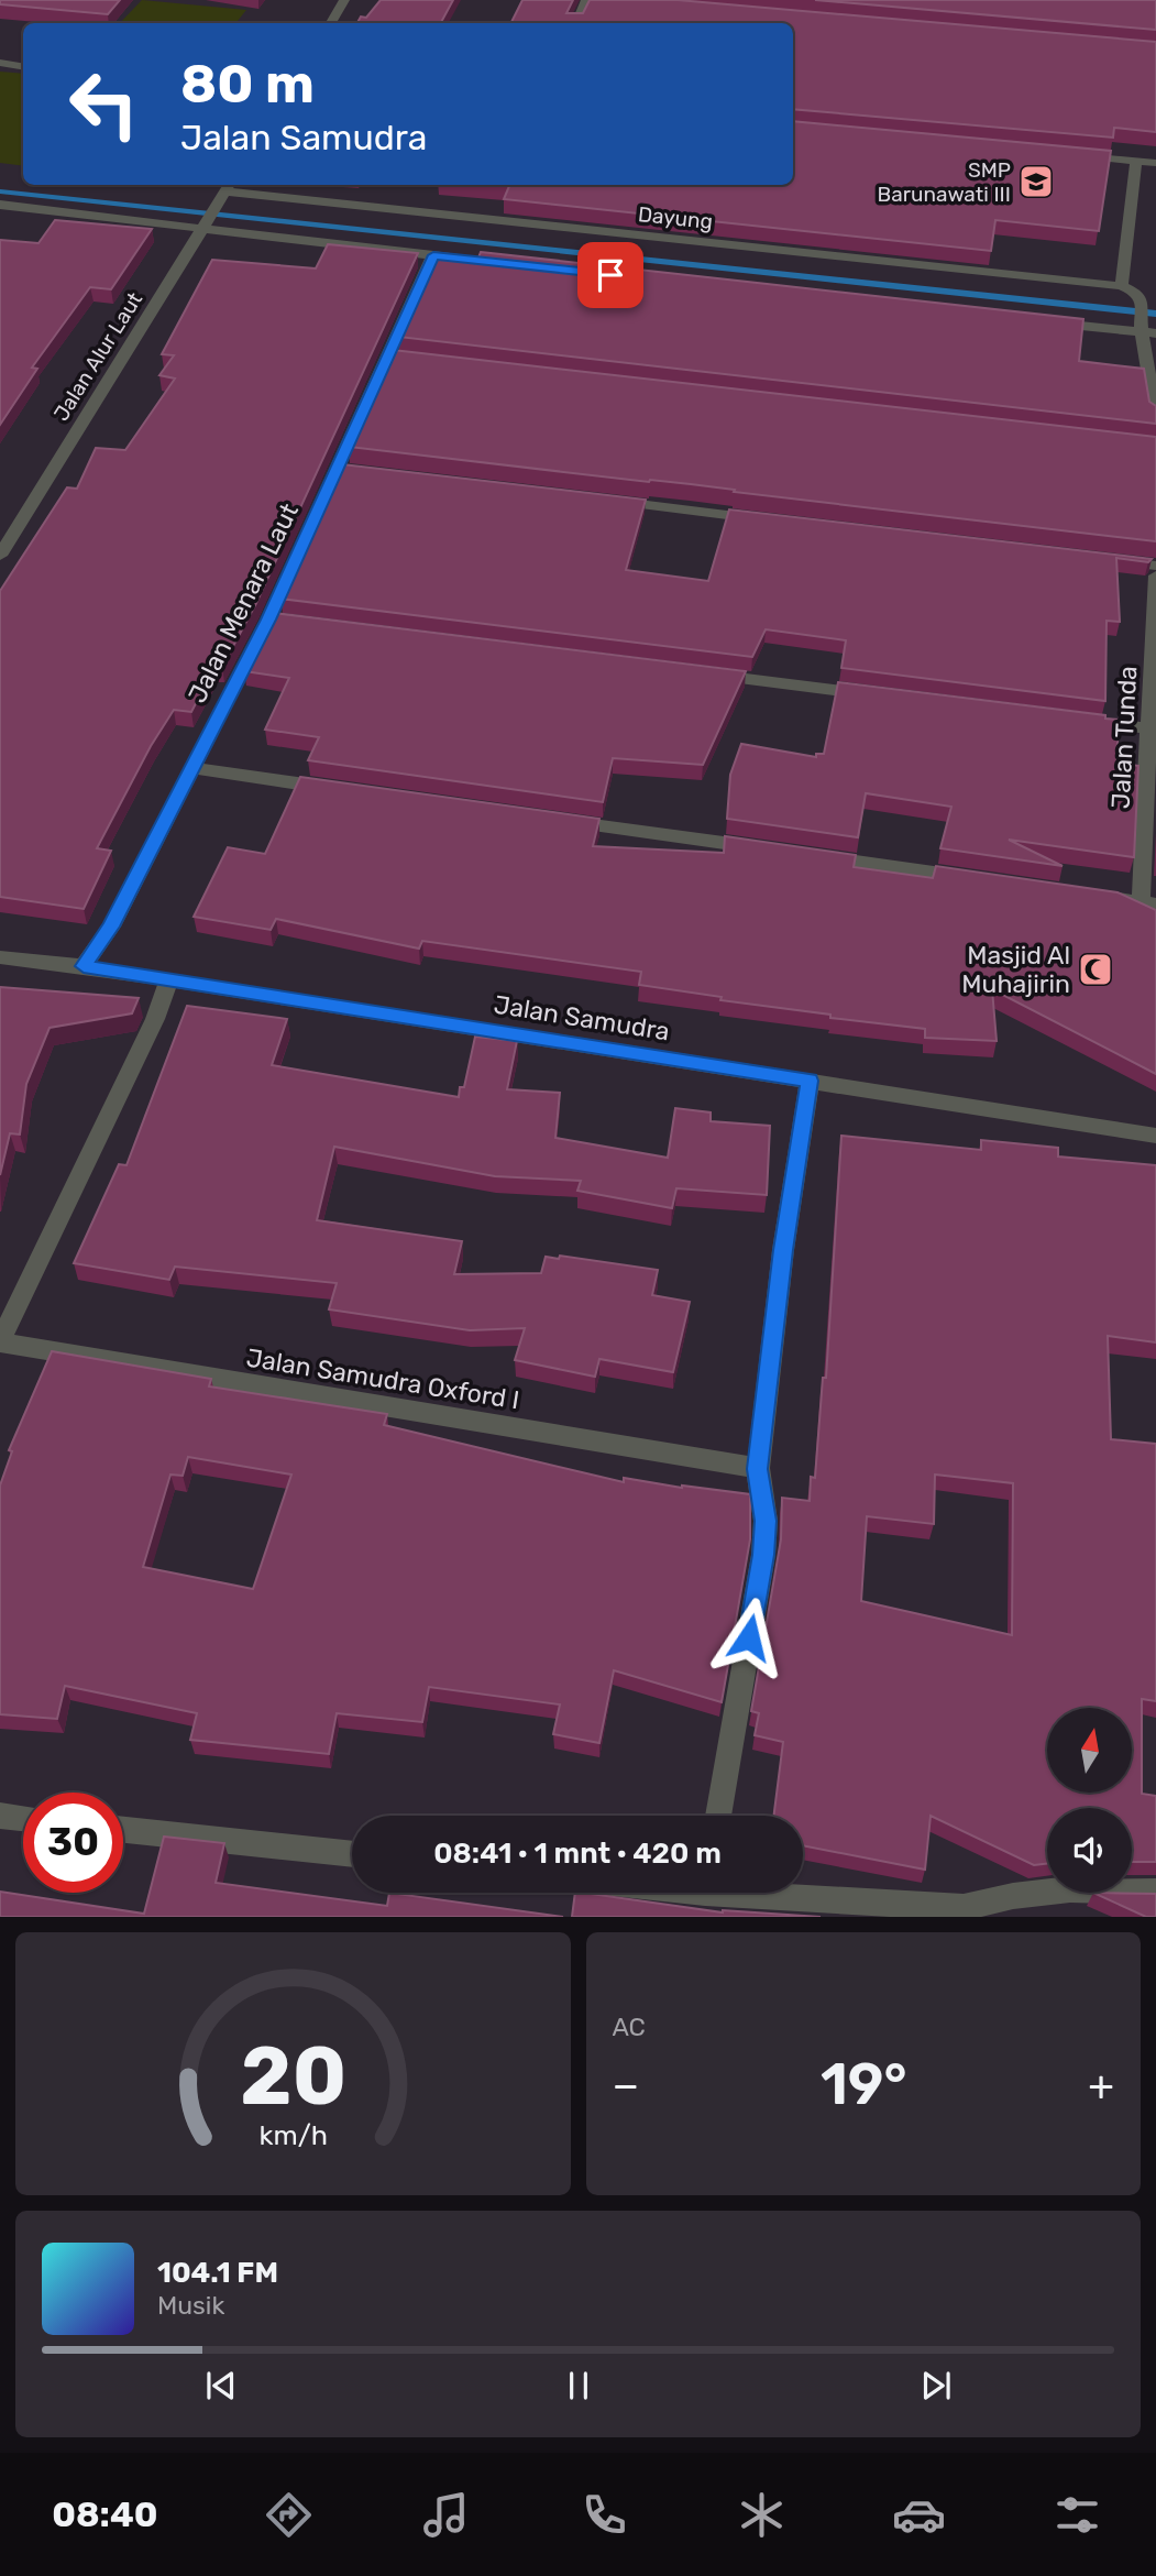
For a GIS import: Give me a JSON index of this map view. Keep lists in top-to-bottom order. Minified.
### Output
{"streets":{"street":["Dayung","Jalan Alur Laut","Jalan Menara Laut","Jalan Tunda","Jalan Samudra","Jalan Samudra Oxford I"]},"crossings":[["Dayung","Jalan Alur Laut"],["Jalan Menara Laut","Jalan Samudra"]],"places":{"school or university":["SMP Barunawati III"],"mosque":["Masjid Al Muhajirin"]},"north":"top","page":{"turn":["80 m","Jalan Samudra"],"limit":"30","trip":"08:41 · 1 mnt · 420 m","tile":"AC","heat":["−","19°","+"],"song":["104.1 FM","Musik"],"tabs":"08:40","gauge":["20","km/h"]}}
